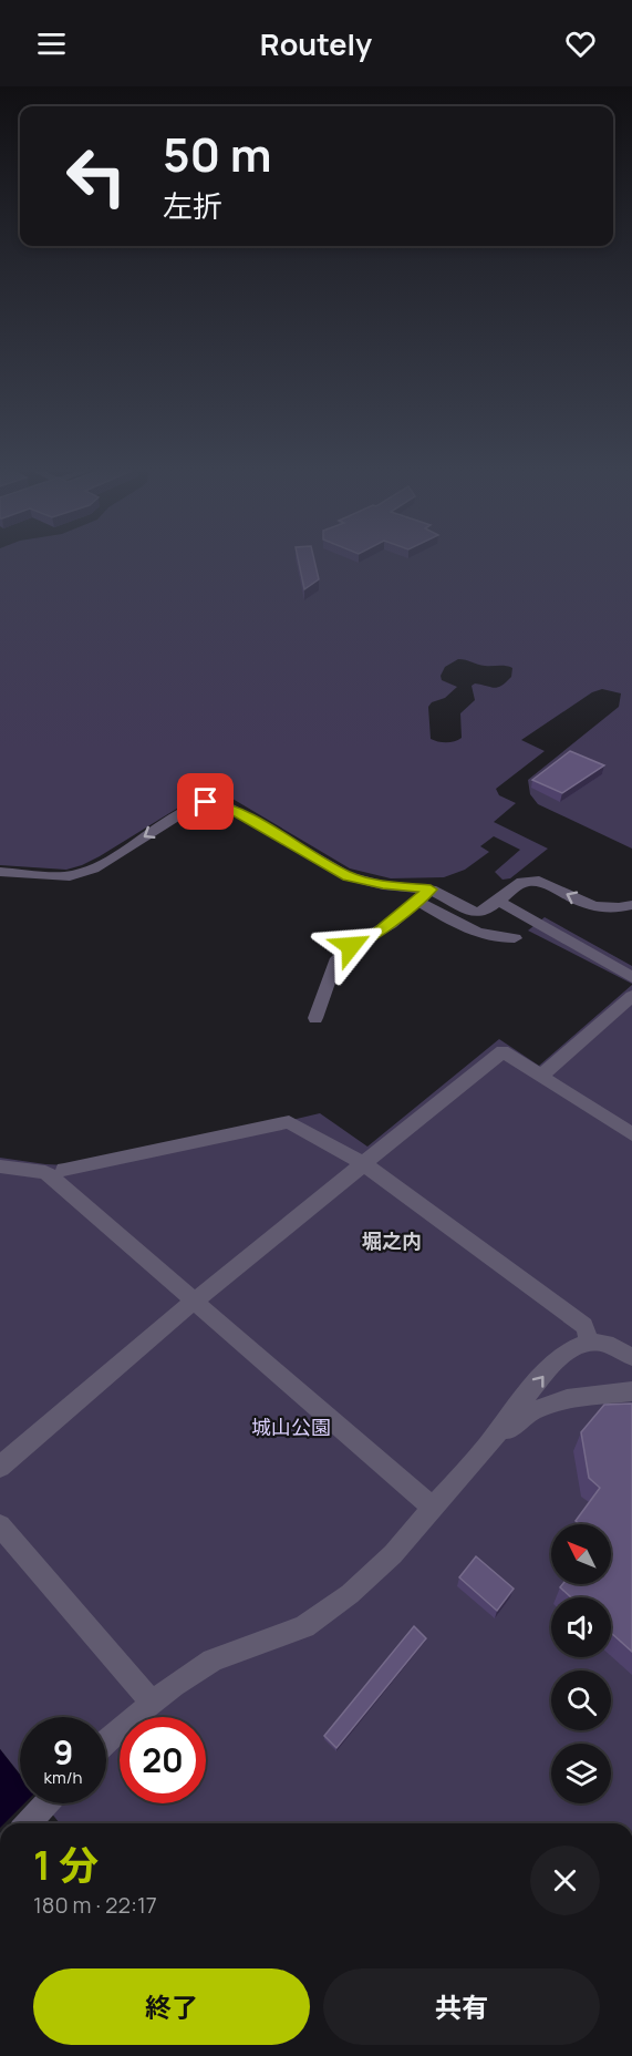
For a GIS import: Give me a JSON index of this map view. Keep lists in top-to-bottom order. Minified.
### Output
{"districts":["堀之内"],"parks":["城山公園"],"north":"top left","page":{"header":"Routely","turn":["50 m","左折"],"speed":"9 km/h","limit":"20","heading":["1 分","180 m · 22:17"],"buttons":["終了","共有"]}}
